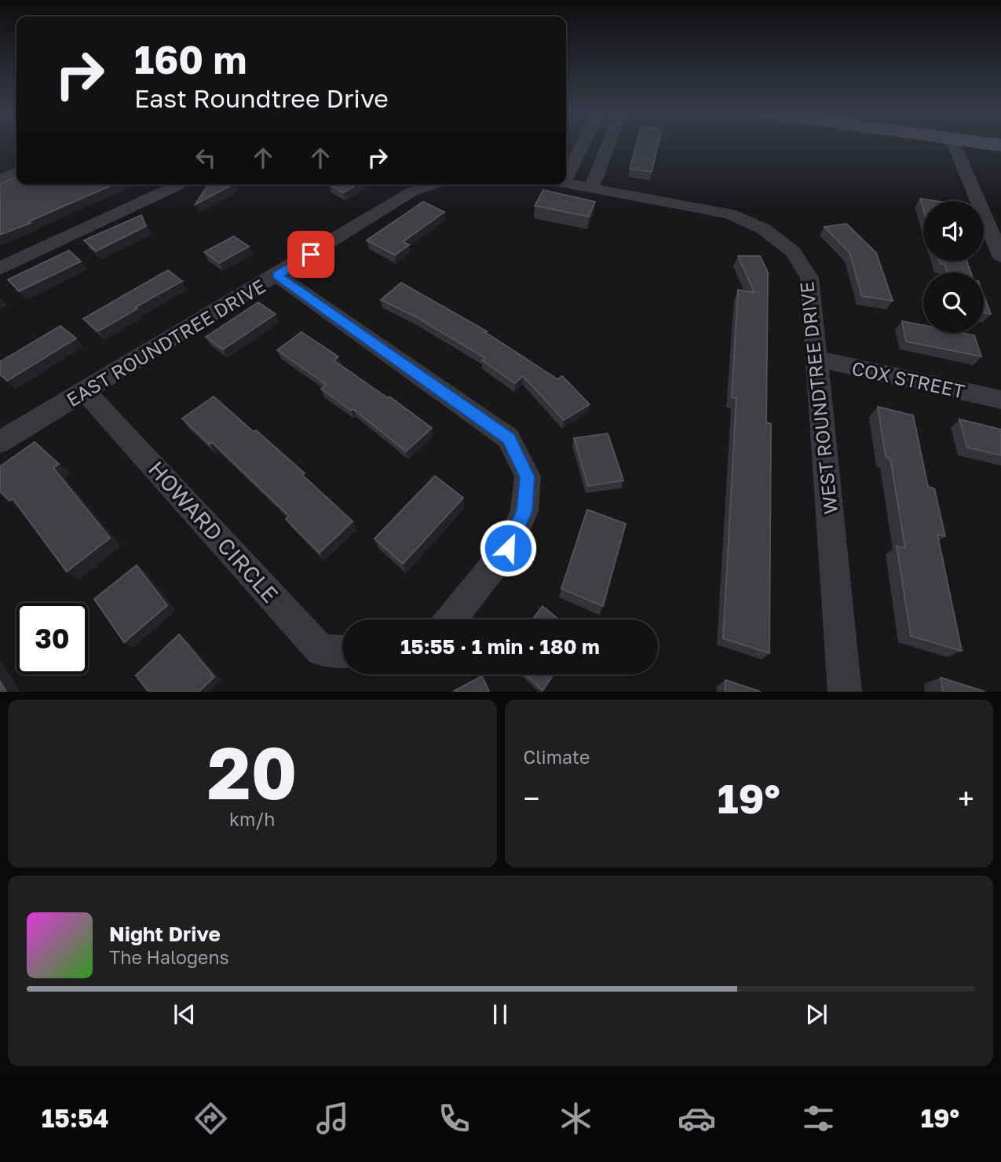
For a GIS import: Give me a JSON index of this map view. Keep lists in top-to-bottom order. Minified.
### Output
{"streets":{"street":["EAST ROUNDTREE DRIVE","COX STREET","WEST ROUNDTREE DRIVE","HOWARD CIRCLE"]},"crossings":[["EAST ROUNDTREE DRIVE","HOWARD CIRCLE"],["COX STREET","WEST ROUNDTREE DRIVE"]],"page":{"turn":["160 m","East Roundtree Drive"],"limit":"30","trip":"15:55 · 1 min · 180 m","tile":[["20","km/h"],"Climate"],"heat":["−","19°","+"],"song":["Night Drive","The Halogens"],"tabs":["15:54","19°"]}}
